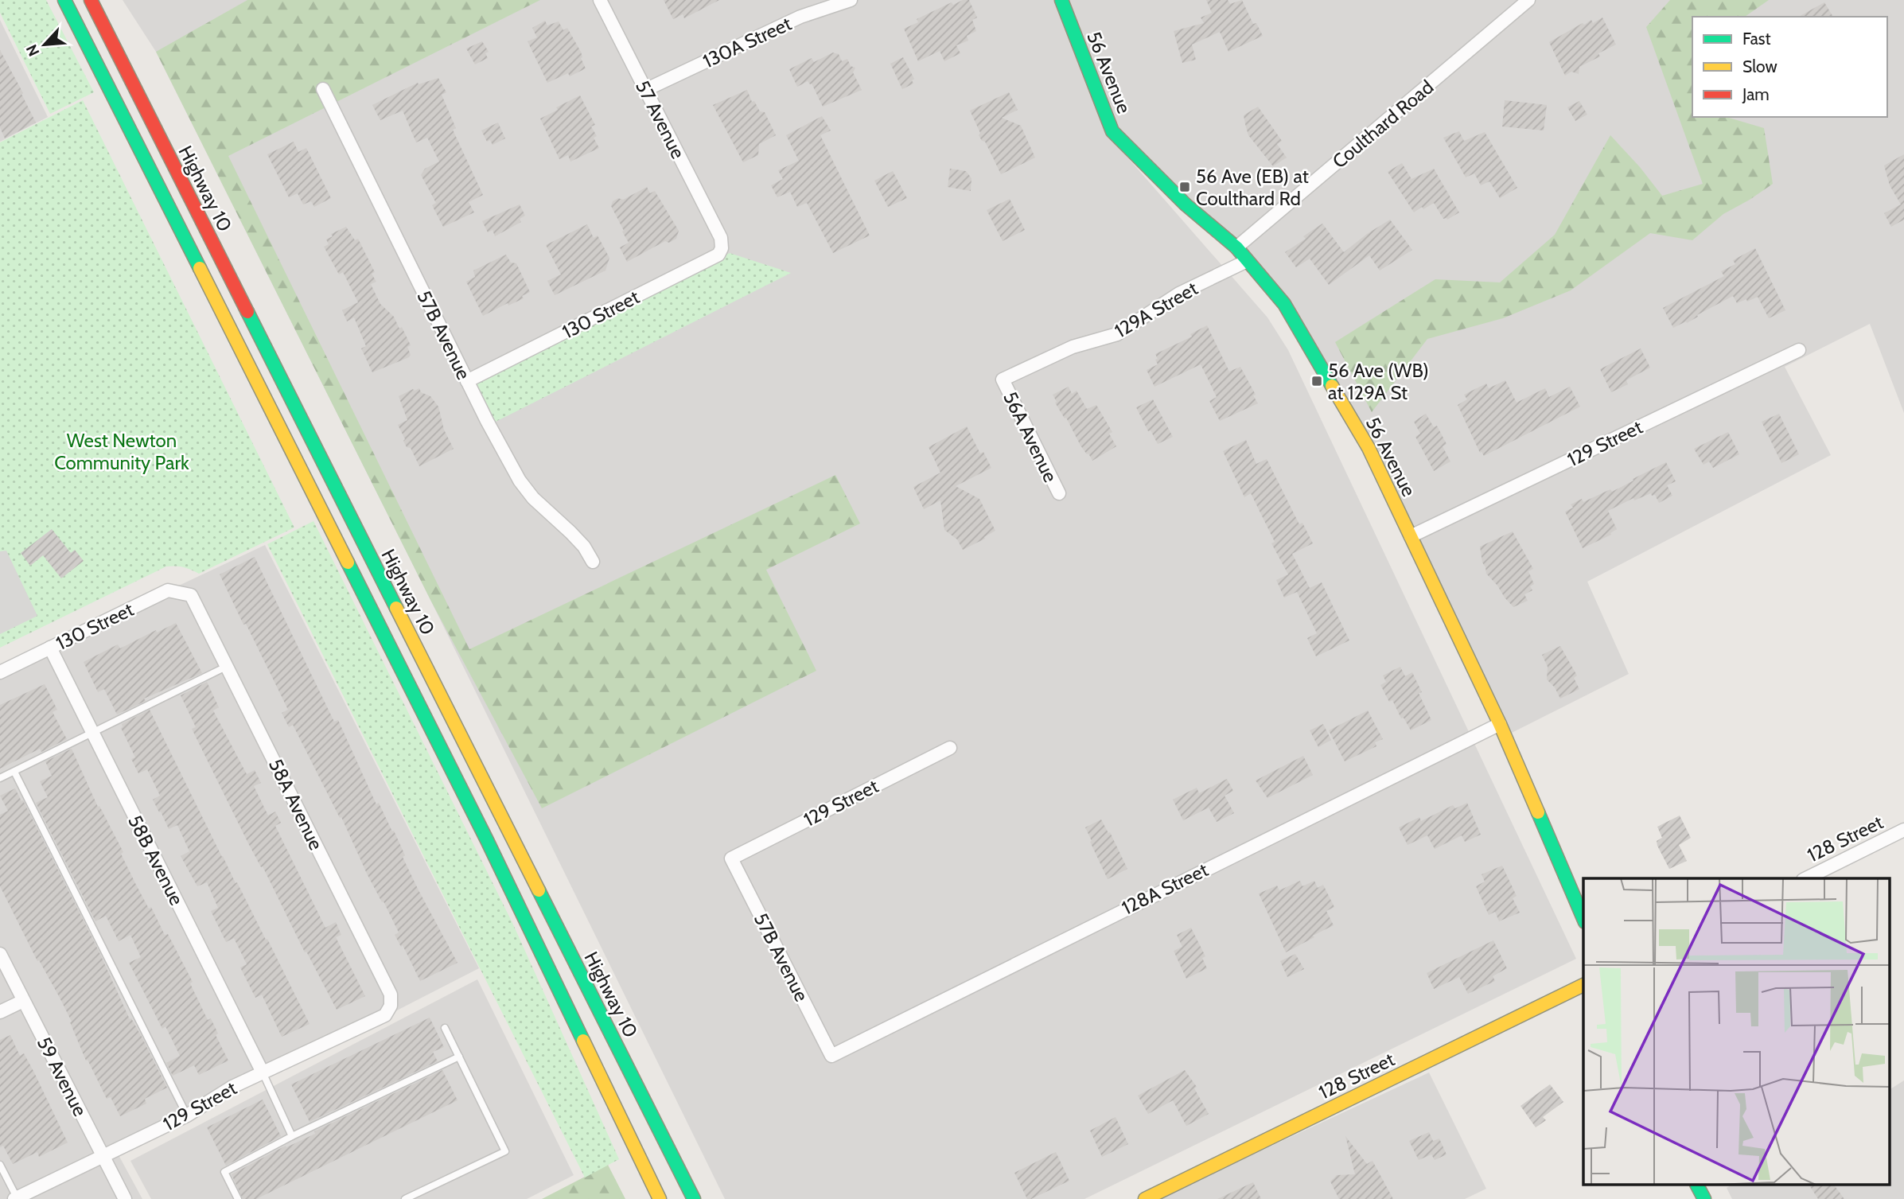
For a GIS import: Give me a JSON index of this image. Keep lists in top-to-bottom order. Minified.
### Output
{"streets":{"main road":["56 Avenue","Highway 10","128 Street"],"street":["130A Street","57 Avenue","Coulthard Road","129A Street","130 Street","57B Avenue","56A Avenue","129 Street","58A Avenue","58B Avenue","128A Street","59 Avenue"]},"crossings":[["130A Street","57 Avenue"],["56 Avenue","Coulthard Road"],["56 Avenue","129A Street"],["56 Avenue","129 Street"],["56 Avenue","128A Street"],["57 Avenue","130 Street"],["129A Street","56A Avenue"],["130 Street","57B Avenue"],["130 Street","58A Avenue"],["130 Street","58B Avenue"],["57B Avenue","129 Street"],["57B Avenue","128A Street"],["129 Street","58A Avenue"],["129 Street","58B Avenue"],["129 Street","59 Avenue"]],"parks":["West Newton Community Park"],"places":{"transit":["56 Ave (EB) at Coulthard Rd","56 Ave (WB) at 129A St"]},"legend":["Fast","Slow","Jam"],"north":"bottom left"}
